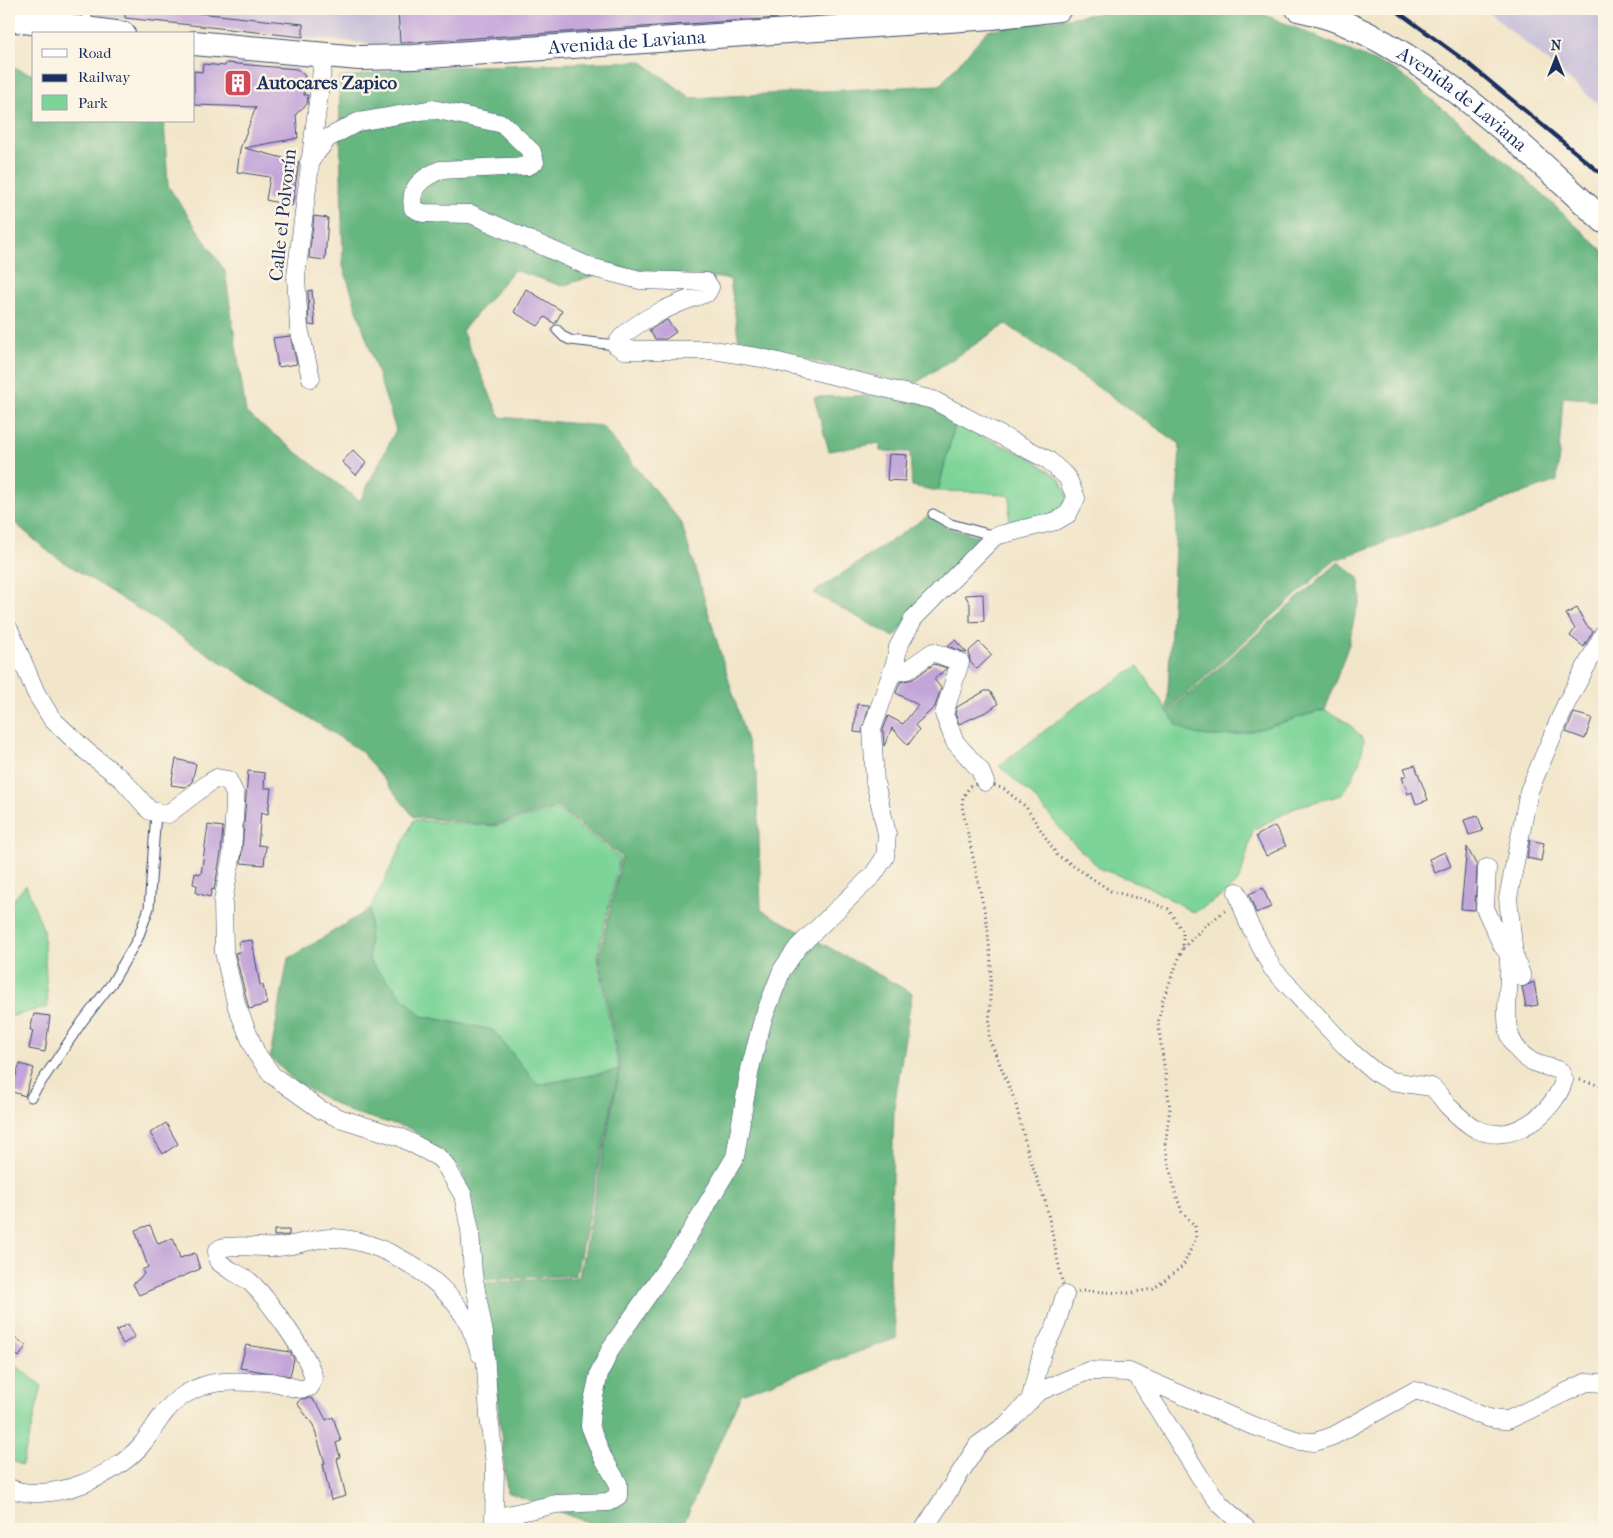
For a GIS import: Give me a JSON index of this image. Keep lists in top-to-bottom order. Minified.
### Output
{"streets":{"street":["Avenida de Laviana","Calle el Polvorín"]},"crossings":[["Avenida de Laviana","Calle el Polvorín"]],"places":{"building":["Autocares Zapico"]},"legend":["Road","Railway","Park"],"north":"top"}
